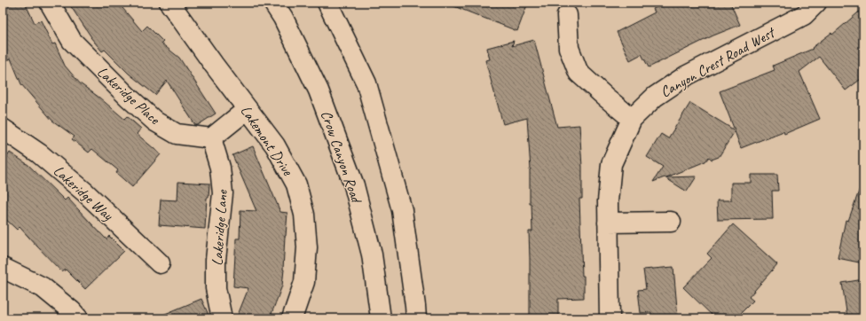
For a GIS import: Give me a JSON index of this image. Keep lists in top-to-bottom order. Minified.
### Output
{"streets":{"street":["Canyon Crest Road West","Lakeridge Place","Lakemont Drive","Crow Canyon Road","Lakeridge Way","Lakeridge Lane"]},"crossings":[["Lakeridge Place","Lakeridge Lane"]]}
